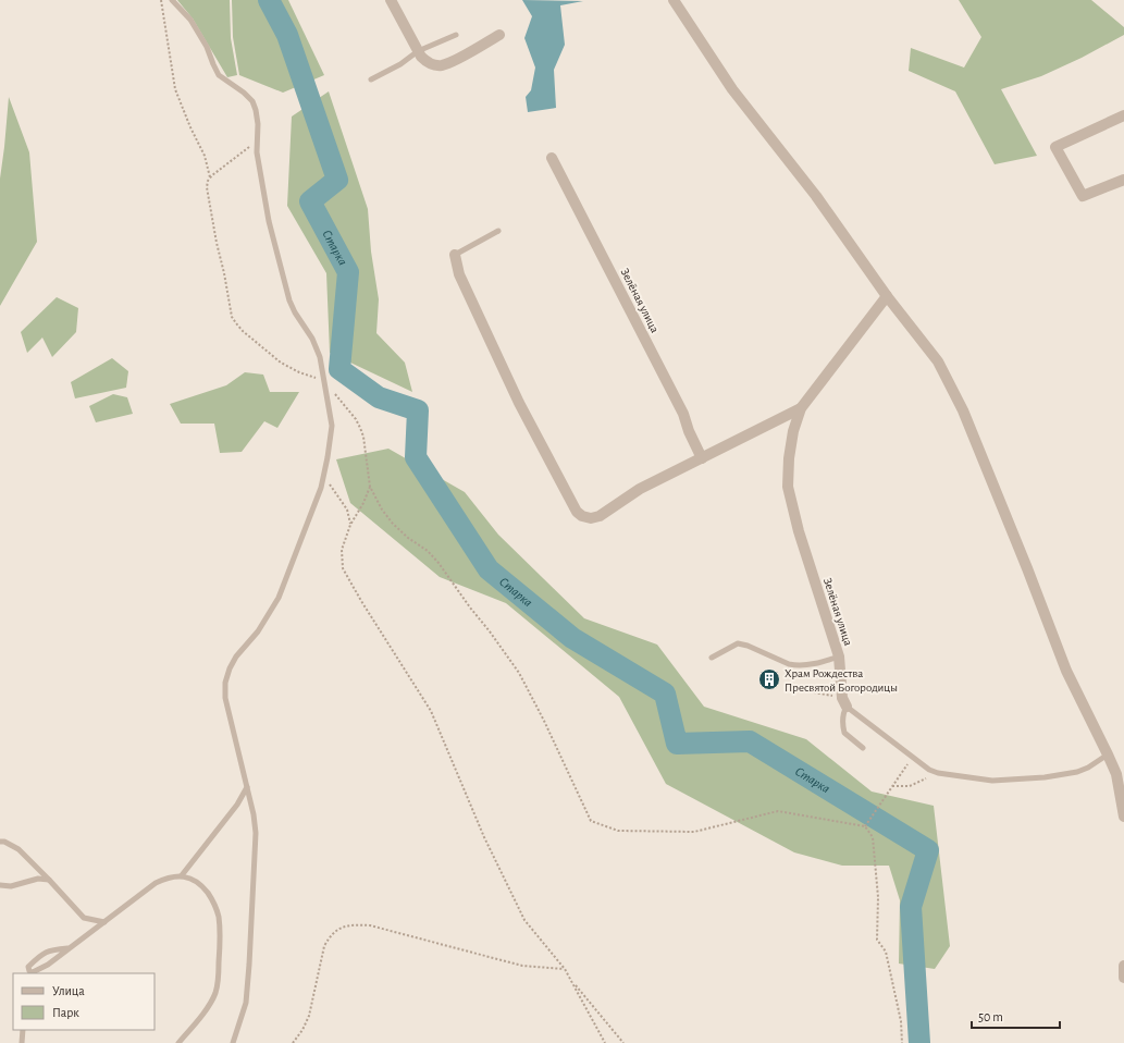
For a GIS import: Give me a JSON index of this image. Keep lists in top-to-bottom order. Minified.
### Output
{"streets":{"street":["Зелёная улица"]},"water":["Старка"],"places":{"building":["Храм Рождества Пресвятой Богородицы"]},"legend":["Улица","Парк"],"scale_bar":"50 m"}
